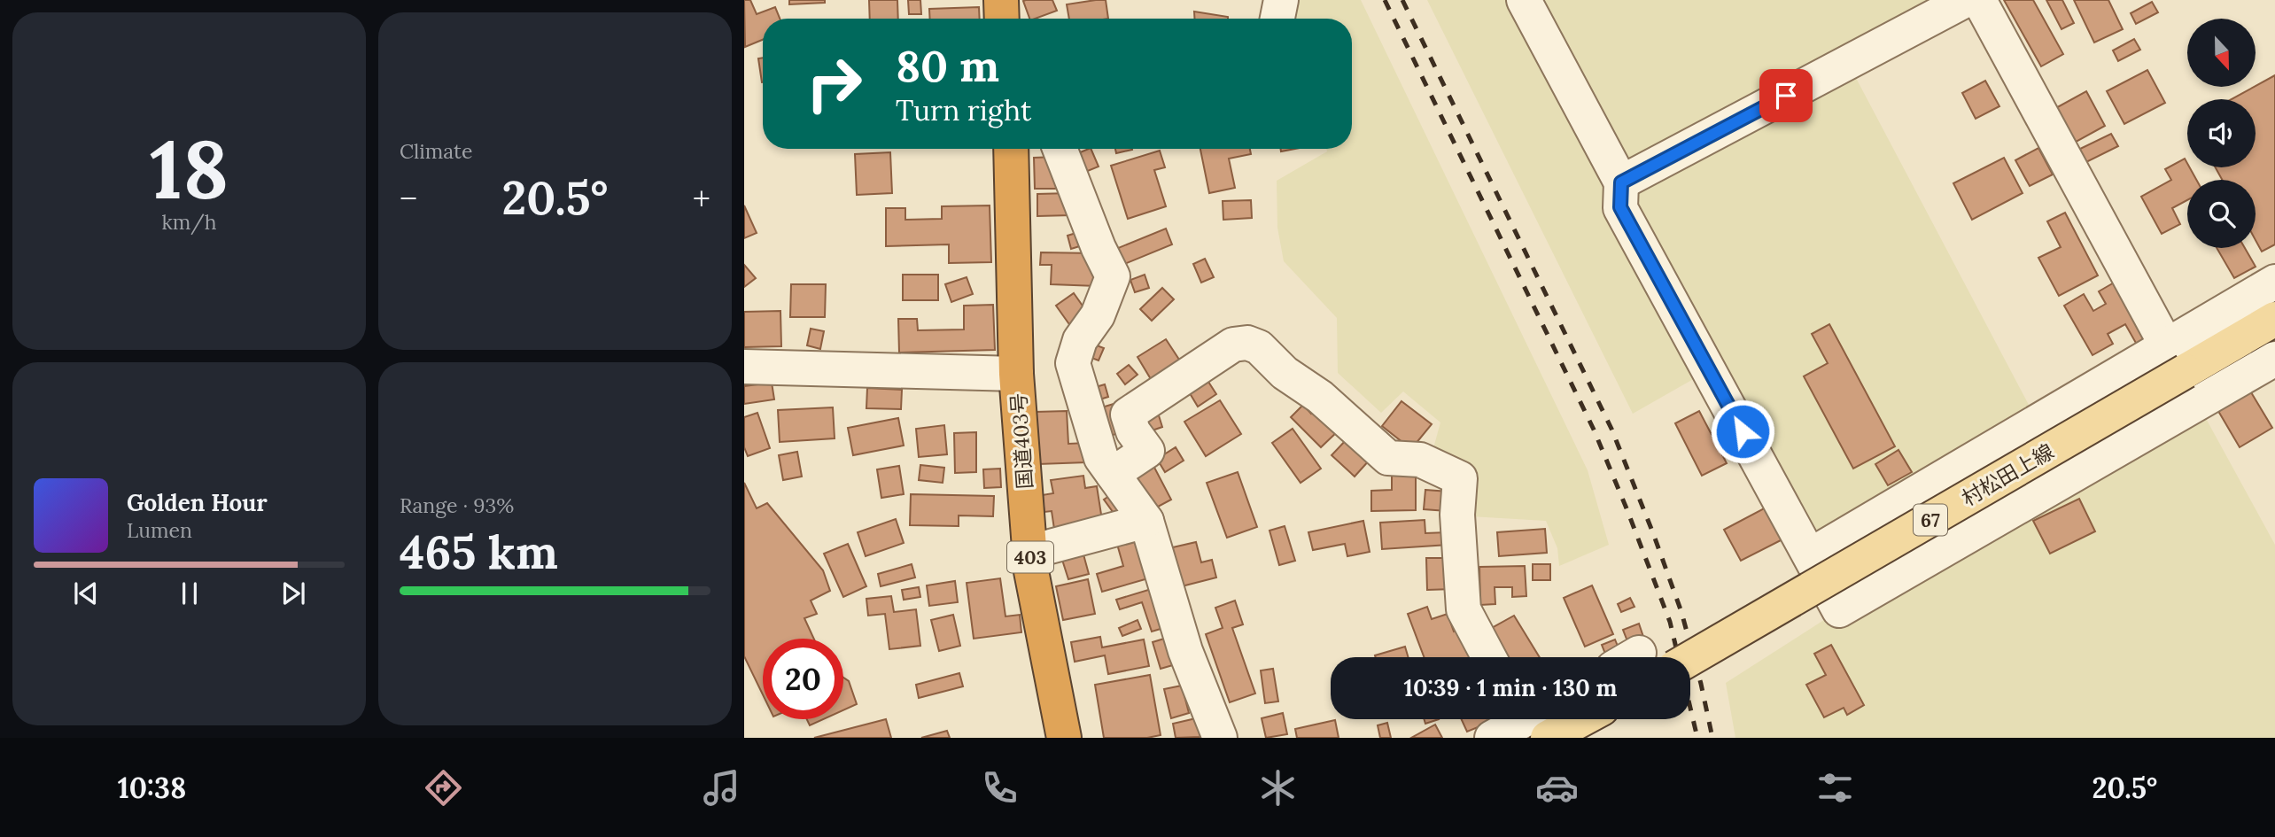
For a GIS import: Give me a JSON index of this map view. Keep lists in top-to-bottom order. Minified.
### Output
{"streets":{"highway":["国道403号","403"],"main road":["村松田上線","67"]},"north":"bottom","page":{"tile":[["18","km/h"],"Climate",["Range · 93%","465 km"]],"turn":["80 m","Turn right"],"heat":["−","20.5°","+"],"song":["Golden Hour","Lumen"],"limit":"20","trip":"10:39 · 1 min · 130 m","tabs":["10:38","20.5°"]}}
